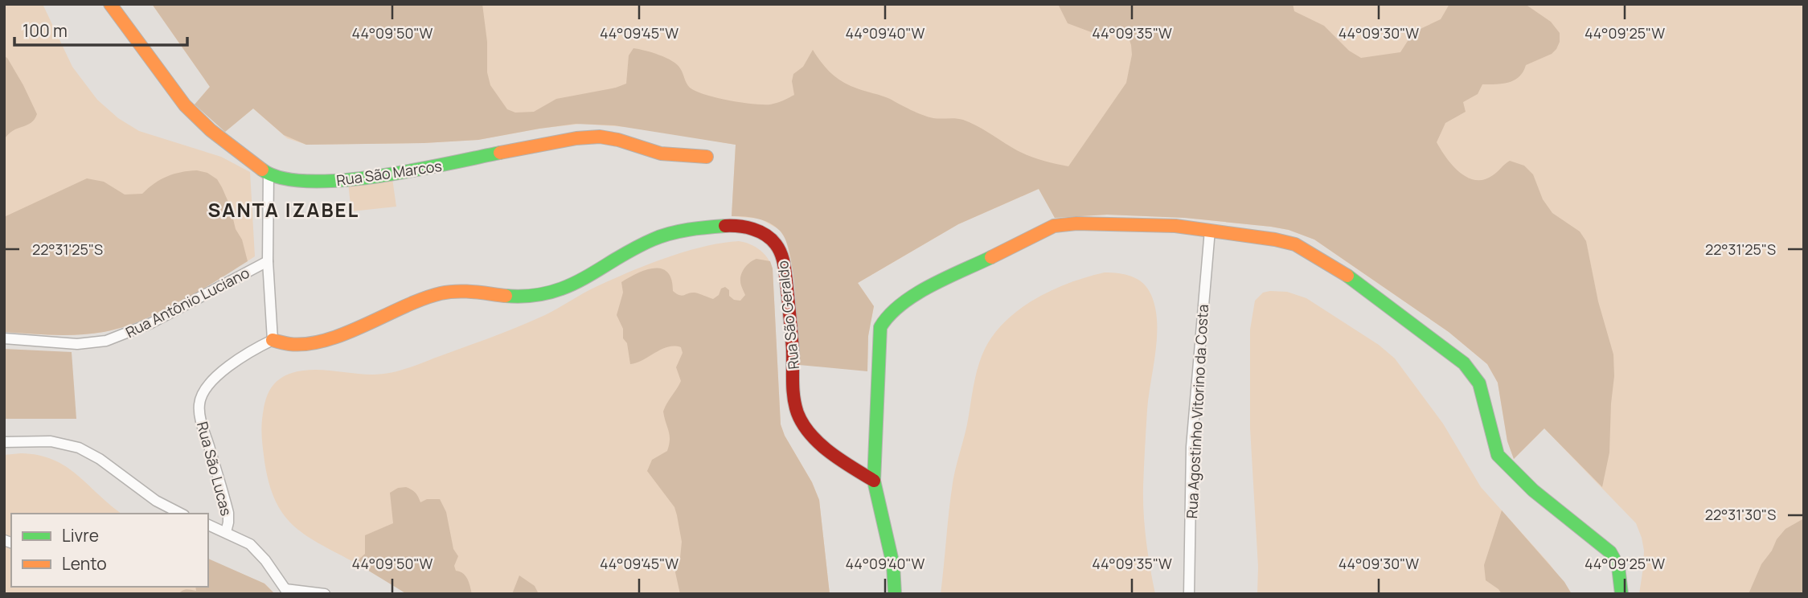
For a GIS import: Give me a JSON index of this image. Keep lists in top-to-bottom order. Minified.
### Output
{"streets":{"street":["Rua São Marcos","Rua Antônio Luciano","Rua São Geraldo","Rua Agostinho Vitorino da Costa","Rua São Lucas"]},"crossings":[["Rua São Geraldo","Rua São Lucas"]],"districts":["SANTA IZABEL"],"legend":["Livre","Lento"],"scale_bar":"100 m","coordinates":["44°09'50\"W","44°09'45\"W","44°09'40\"W","44°09'35\"W","44°09'30\"W","44°09'25\"W","22°31'25\"S","22°31'30\"S"]}
